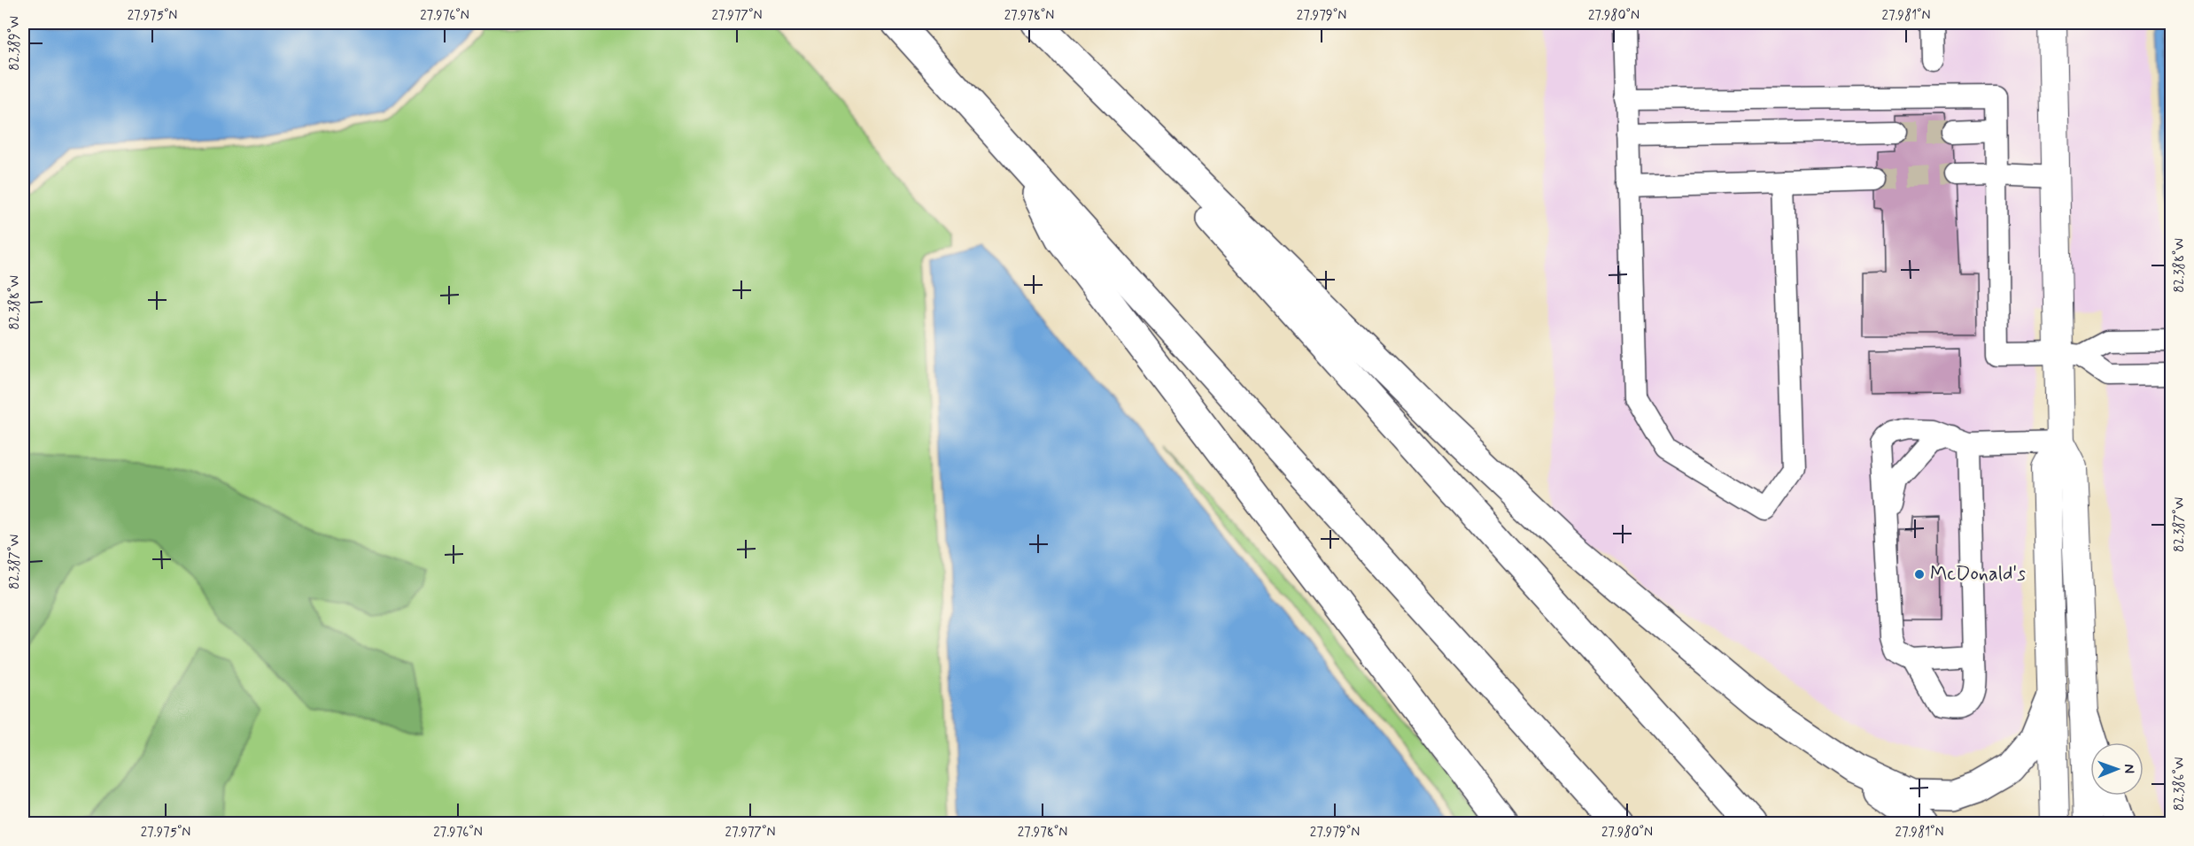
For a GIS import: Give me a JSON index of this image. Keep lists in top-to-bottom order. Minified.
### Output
{"places":["McDonald's"],"north":"right","coordinates":["27.975°N","27.976°N","27.977°N","27.978°N","27.979°N","27.980°N","27.981°N","82.389°W","82.388°W","82.387°W","82.386°W"]}
